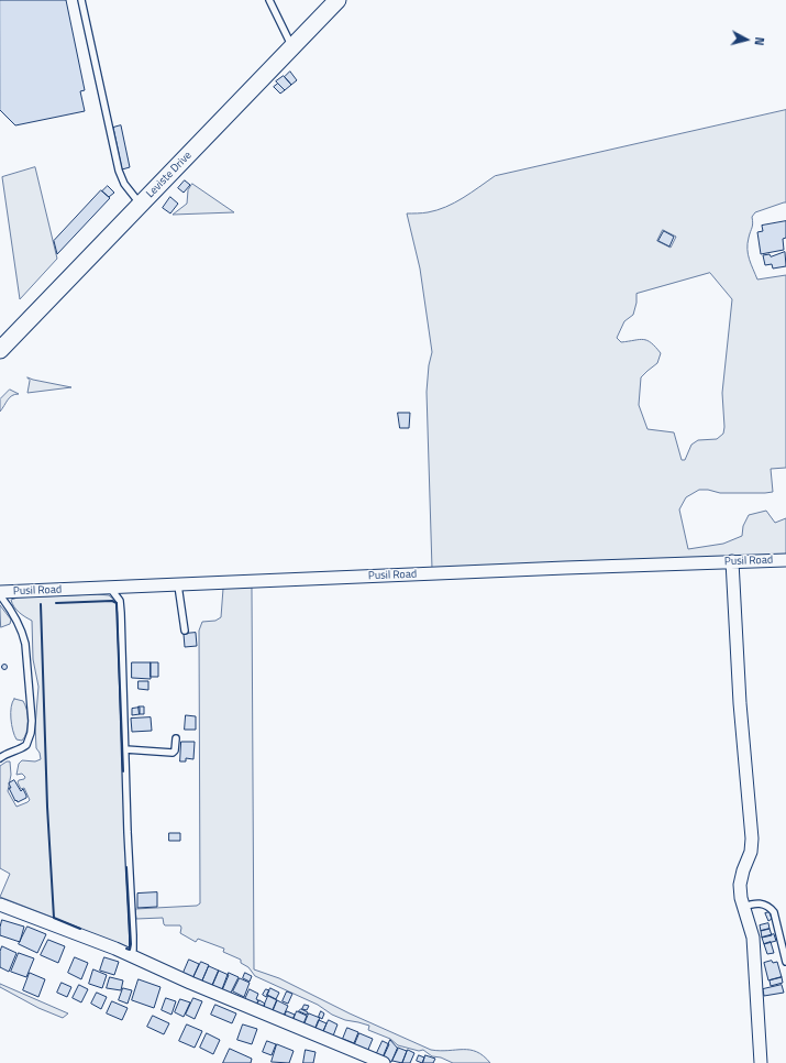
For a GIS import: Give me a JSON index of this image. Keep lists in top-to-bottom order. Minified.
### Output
{"streets":{"main road":["Leviste Drive"],"street":["Pusil Road"]},"north":"right"}
